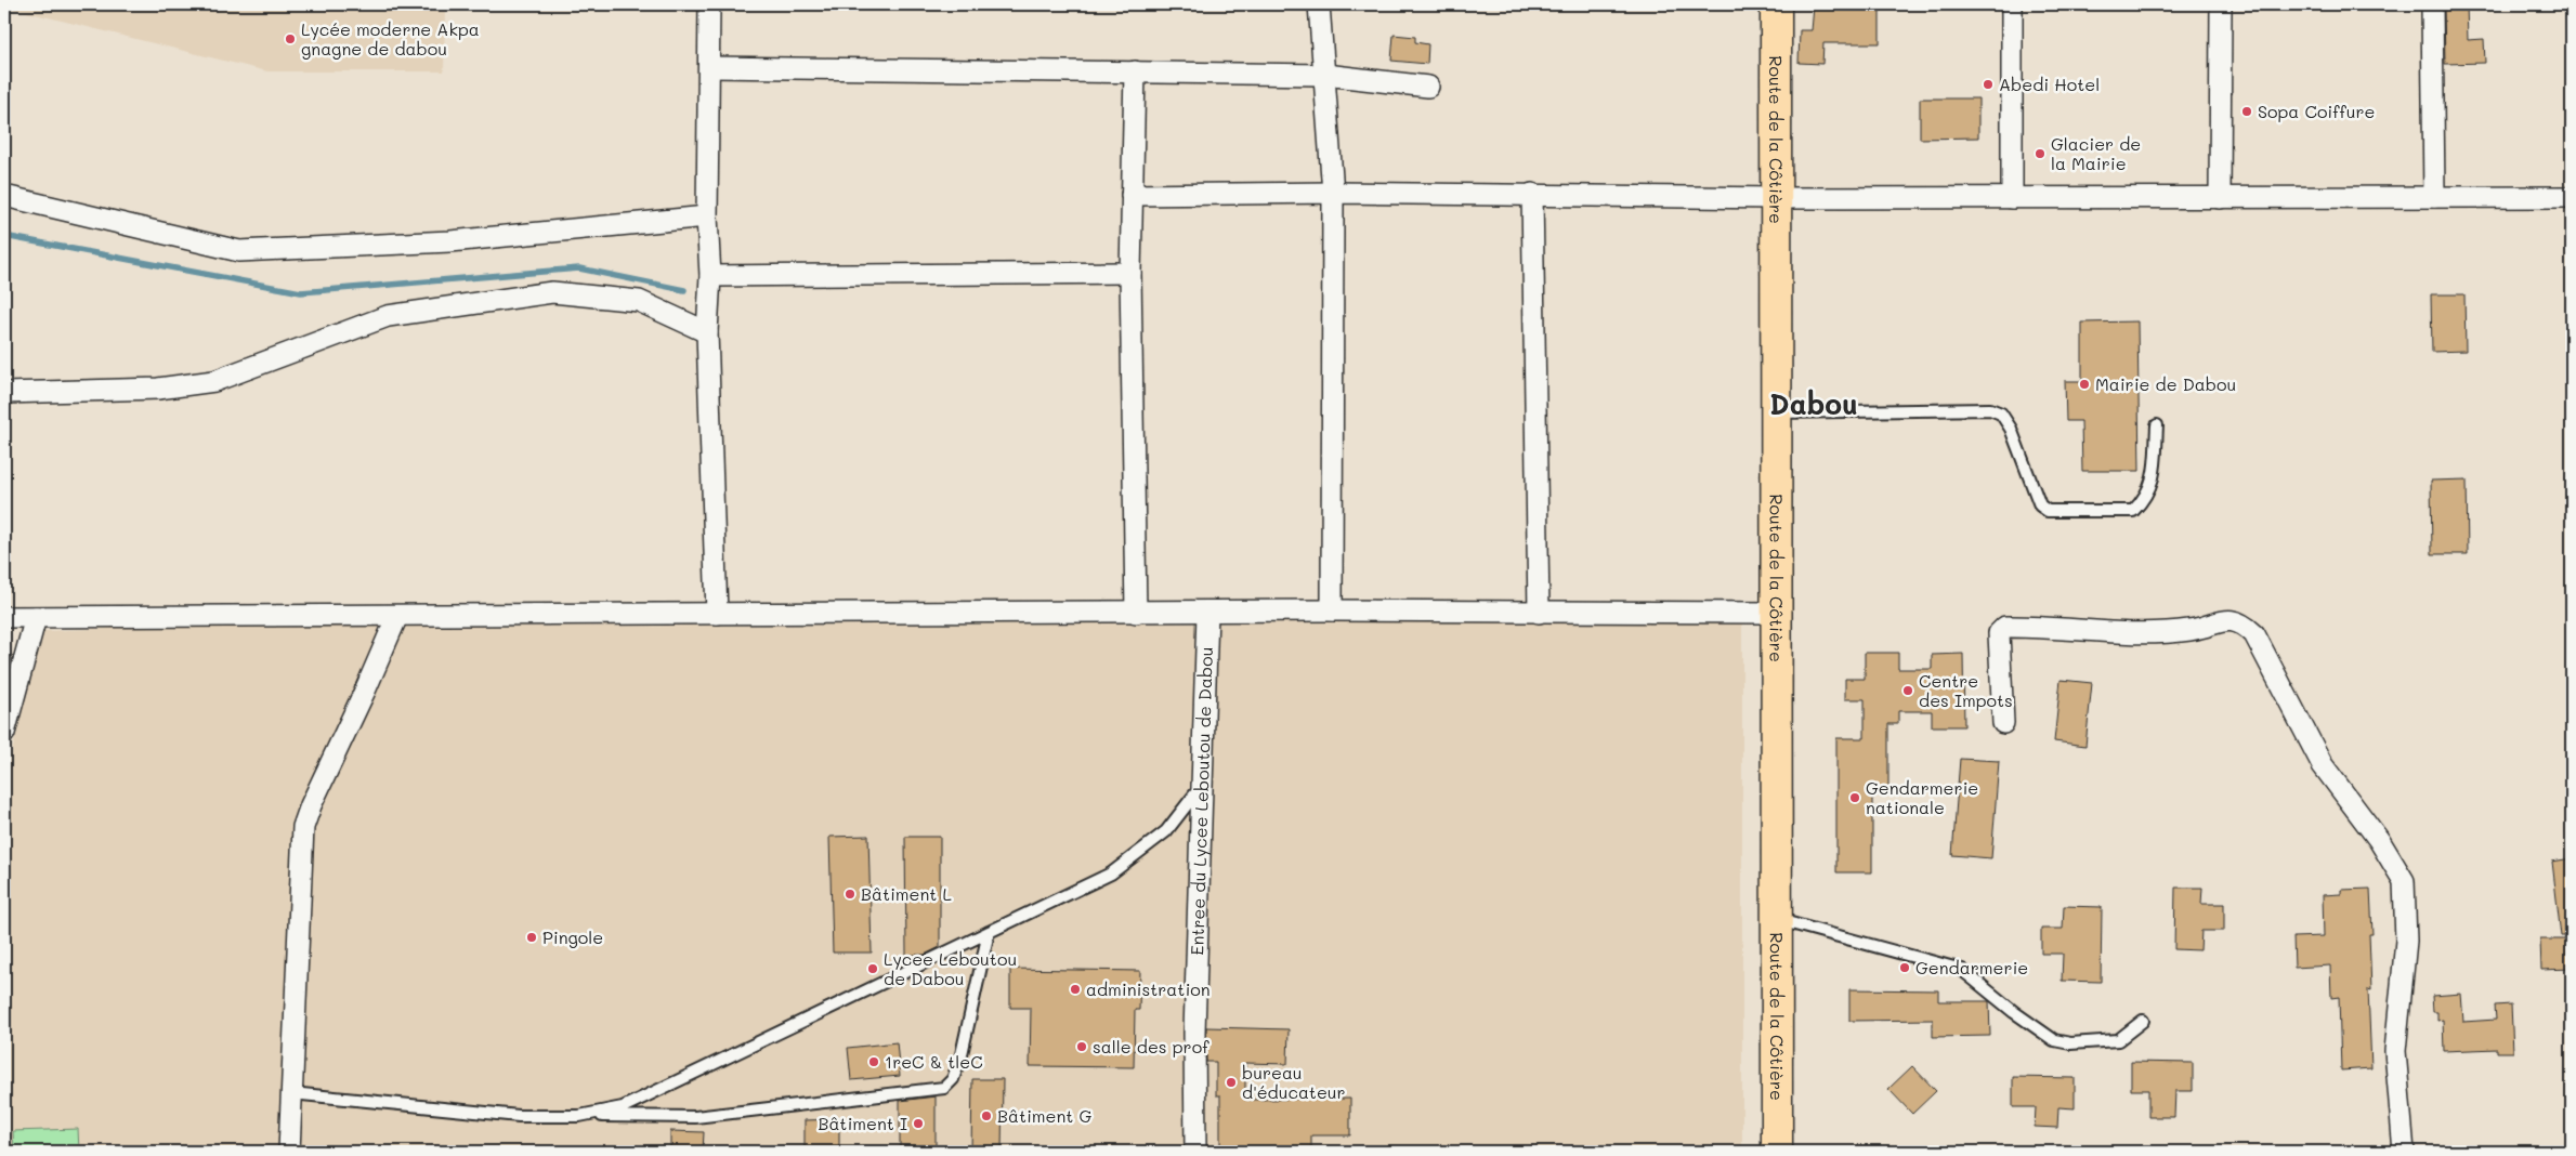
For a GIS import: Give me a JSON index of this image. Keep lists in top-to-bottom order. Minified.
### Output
{"streets":{"main road":["Route de la Côtière"],"street":["Entree du Lycee Leboutou de Dabou"]},"districts":["Dabou"],"places":["Lycée moderne Akpa gnagne de dabou","Abedi Hotel","Sopa Coiffure","Glacier de la Mairie","Mairie de Dabou","Centre des Impots","Gendarmerie nationale","Bâtiment L","Pingole","Gendarmerie","Lycee Leboutou de Dabou","administration","salle des prof","1reC & tleC","bureau d'éducateur","Bâtiment G","Bâtiment I"]}
